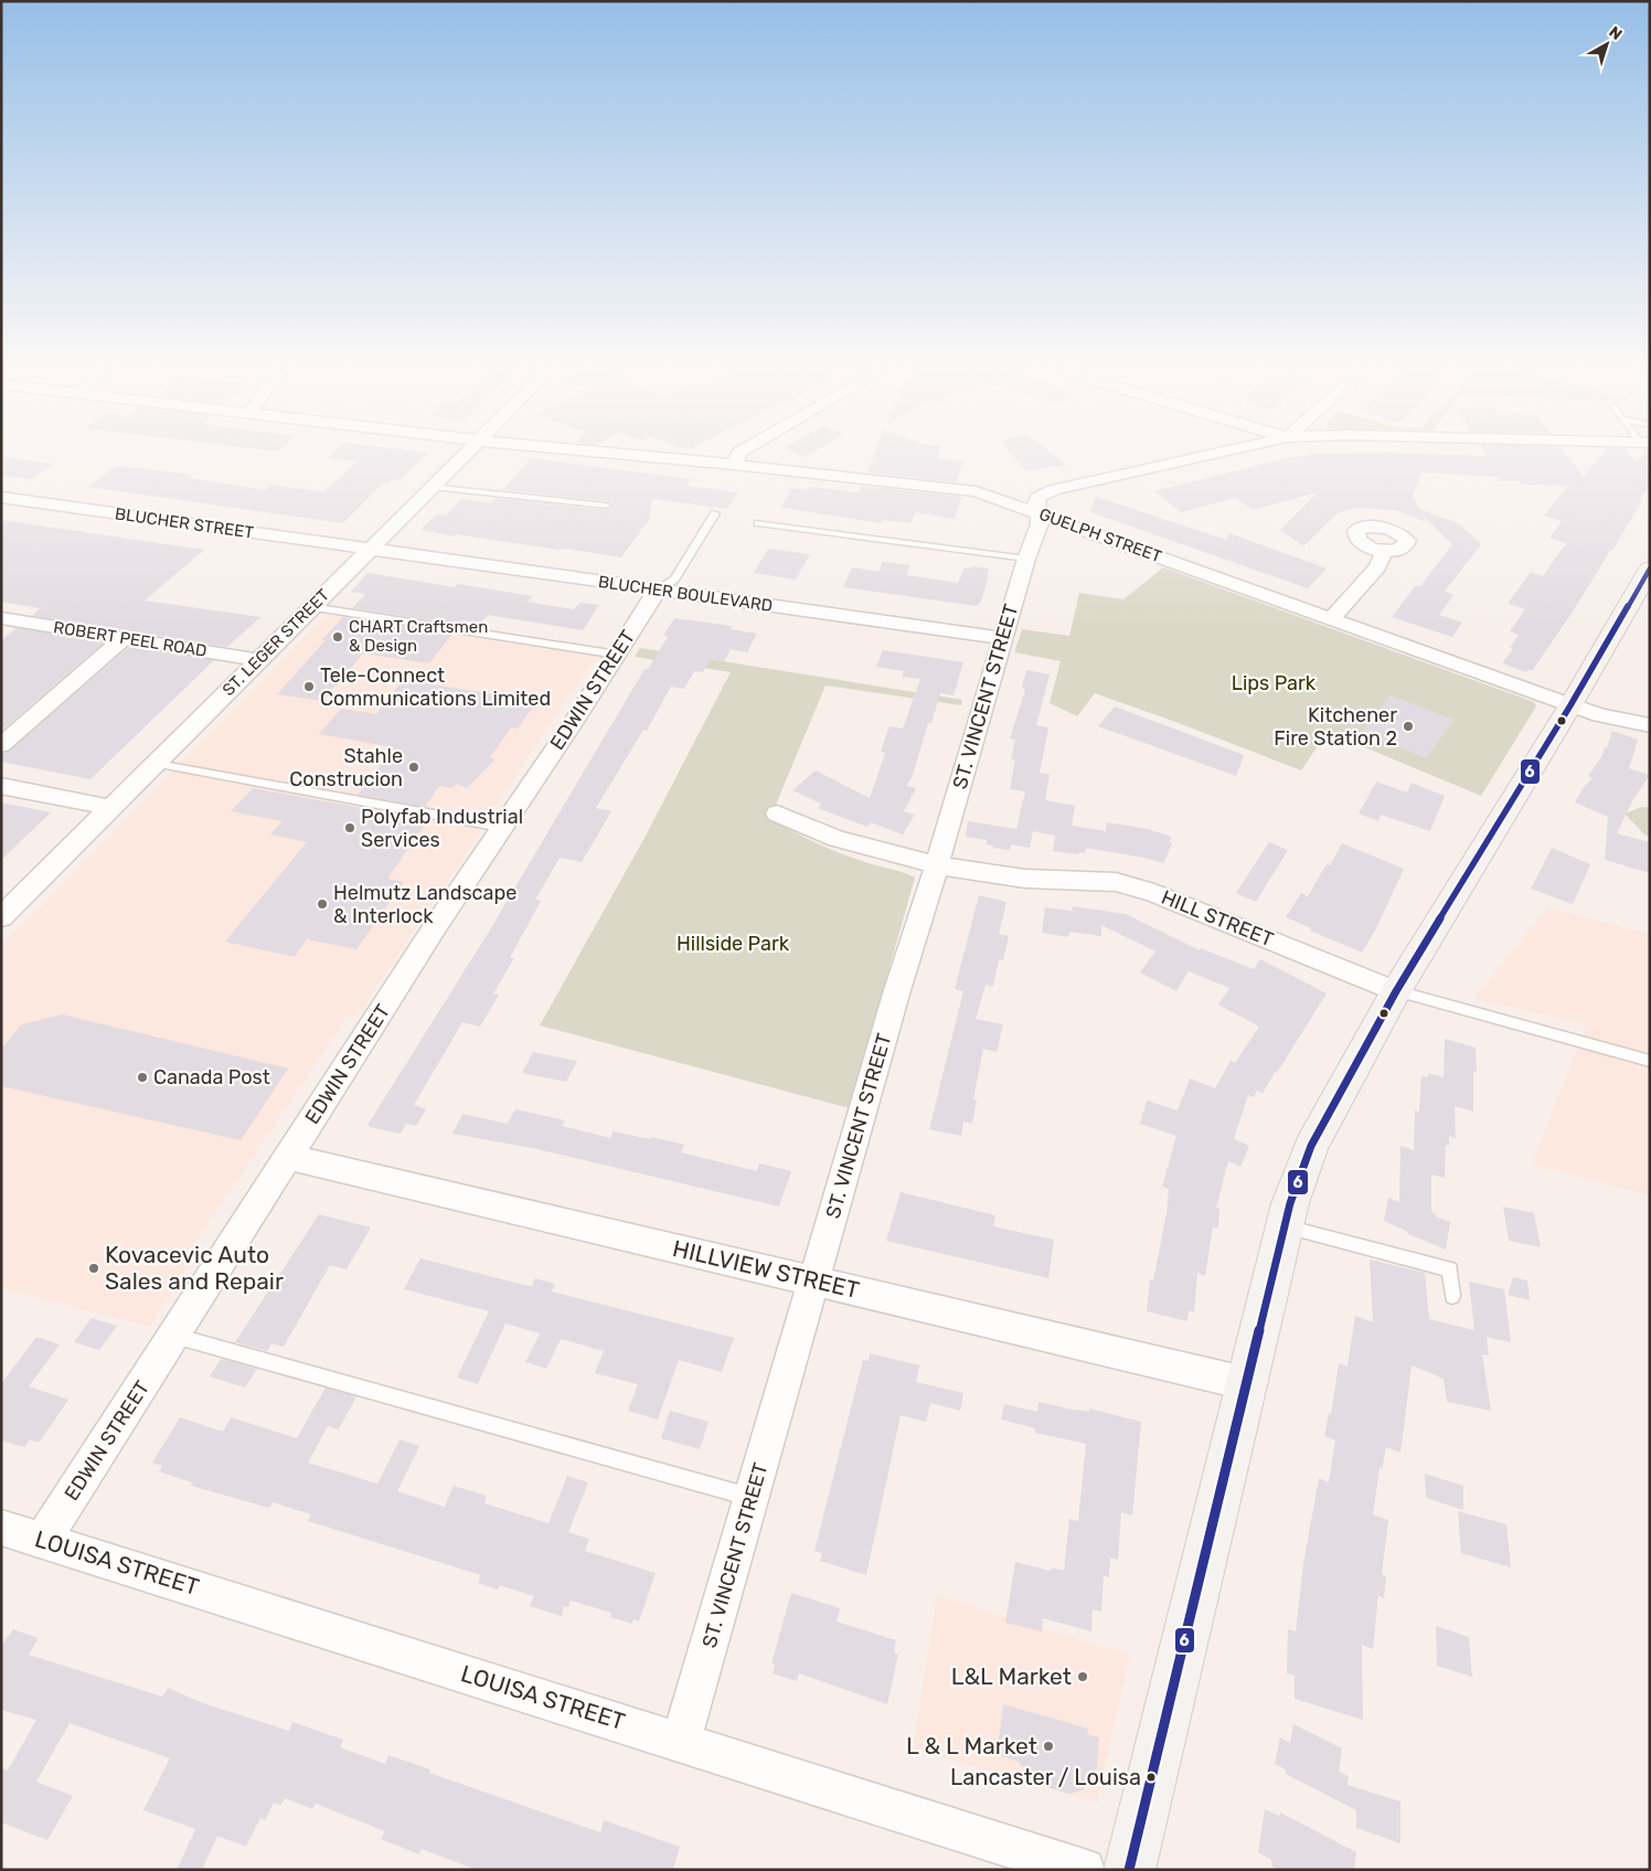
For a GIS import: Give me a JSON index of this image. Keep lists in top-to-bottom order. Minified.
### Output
{"streets":{"street":["BLUCHER STREET","GUELPH STREET","BLUCHER BOULEVARD","ROBERT PEEL ROAD","ST. LEGER STREET","EDWIN STREET","ST. VINCENT STREET","HILL STREET","HILLVIEW STREET","LOUISA STREET"]},"crossings":[["BLUCHER STREET","BLUCHER BOULEVARD"],["BLUCHER STREET","ST. LEGER STREET"],["GUELPH STREET","ST. VINCENT STREET"],["BLUCHER BOULEVARD","ST. LEGER STREET"],["BLUCHER BOULEVARD","EDWIN STREET"],["BLUCHER BOULEVARD","ST. VINCENT STREET"],["ROBERT PEEL ROAD","ST. LEGER STREET"],["EDWIN STREET","HILLVIEW STREET"],["EDWIN STREET","LOUISA STREET"],["ST. VINCENT STREET","HILL STREET"],["ST. VINCENT STREET","HILLVIEW STREET"],["ST. VINCENT STREET","LOUISA STREET"]],"parks":["Lips Park","Hillside Park"],"places":["CHART Craftsmen & Design","Tele-Connect Communications Limited","Kitchener Fire Station 2","Stahle Construcion","Polyfab Industrial Services","Helmutz Landscape & Interlock","Canada Post","Kovacevic Auto Sales and Repair","L&L Market","L & L Market","Lancaster / Louisa"],"lines":["transit line 6"],"north":"top right"}
